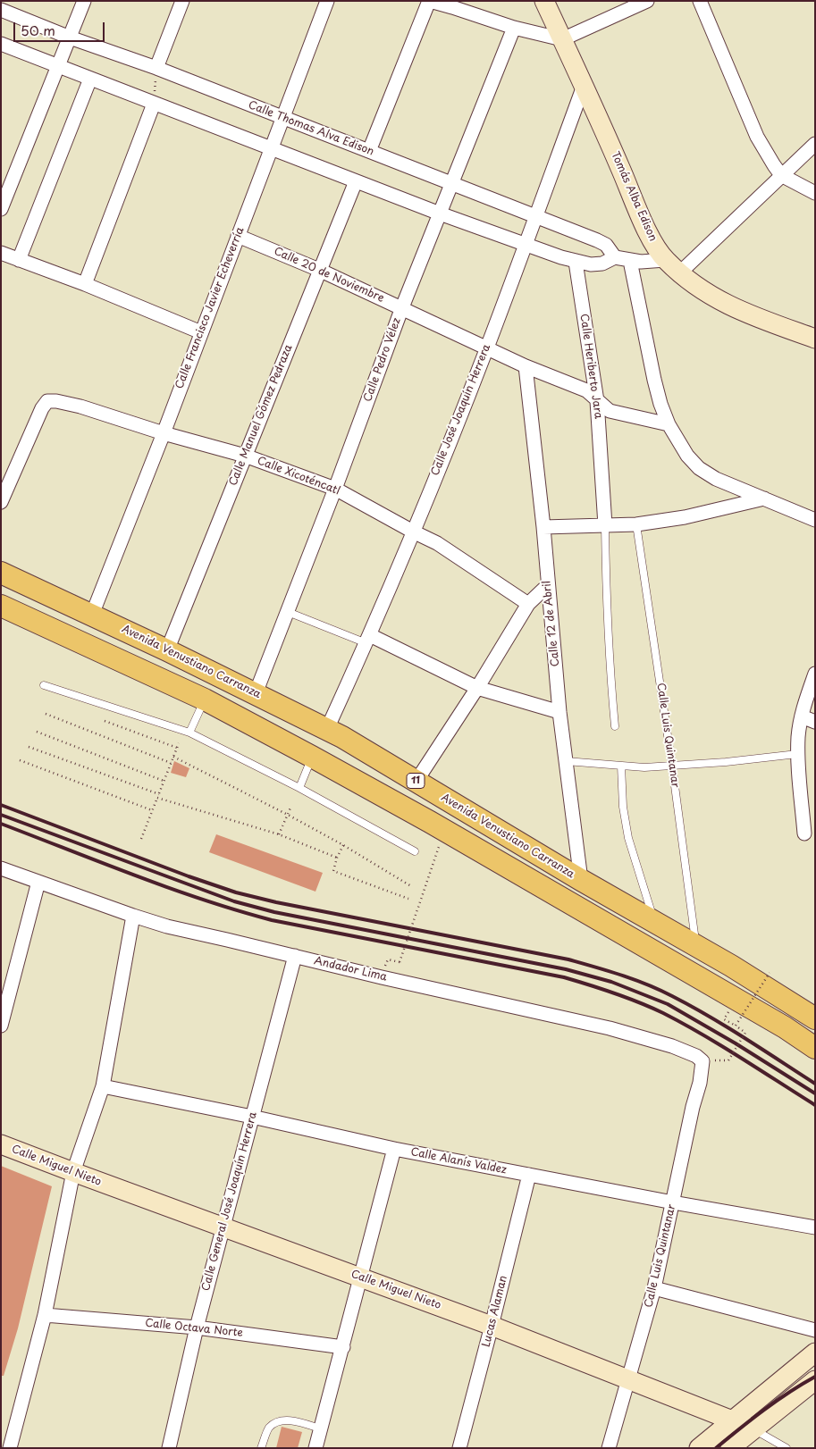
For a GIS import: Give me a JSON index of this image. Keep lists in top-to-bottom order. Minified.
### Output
{"streets":{"main road":["Avenida Venustiano Carranza","11"],"street":["Calle Thomas Alva Edison","Tomás Alba Edison","Calle 20 de Noviembre","Calle Francisco Javier Echeverría","Calle Pedro Vélez","Calle Heriberto Jara","Calle José Joaquín Herrera","Calle Manuel Gómez Pedraza","Calle Xicoténcatl","Calle 12 de Abril","Calle Luis Quintanar","Andador Lima","Calle Alanís Valdez","Calle Miguel Nieto","Calle General José Joaquín Herrera","Lucas Alaman","Calle Octava Norte"]},"crossings":[["Calle Thomas Alva Edison","Calle Francisco Javier Echeverría"],["Calle Thomas Alva Edison","Calle Pedro Vélez"],["Calle Thomas Alva Edison","Calle José Joaquín Herrera"],["Tomás Alba Edison","Calle José Joaquín Herrera"],["Calle 20 de Noviembre","Calle Francisco Javier Echeverría"],["Calle 20 de Noviembre","Calle Pedro Vélez"],["Calle 20 de Noviembre","Calle Heriberto Jara"],["Calle 20 de Noviembre","Calle José Joaquín Herrera"],["Calle 20 de Noviembre","Calle Manuel Gómez Pedraza"],["Calle 20 de Noviembre","Calle 12 de Abril"],["Calle Francisco Javier Echeverría","Calle Xicoténcatl"],["Calle Francisco Javier Echeverría","Avenida Venustiano Carranza"],["Calle Pedro Vélez","Calle Xicoténcatl"],["Calle Pedro Vélez","Avenida Venustiano Carranza"],["Calle José Joaquín Herrera","Calle Xicoténcatl"],["Calle José Joaquín Herrera","Avenida Venustiano Carranza"],["Calle Manuel Gómez Pedraza","Calle Xicoténcatl"],["Calle Manuel Gómez Pedraza","Avenida Venustiano Carranza"],["Calle 12 de Abril","Avenida Venustiano Carranza"],["Avenida Venustiano Carranza","Calle Luis Quintanar"],["Calle Luis Quintanar","Andador Lima"],["Calle Luis Quintanar","Calle Alanís Valdez"],["Calle Luis Quintanar","Calle Miguel Nieto"],["Andador Lima","Calle General José Joaquín Herrera"],["Calle Alanís Valdez","Calle General José Joaquín Herrera"],["Calle Alanís Valdez","Lucas Alaman"],["Calle Miguel Nieto","Calle General José Joaquín Herrera"],["Calle Miguel Nieto","Lucas Alaman"],["Calle General José Joaquín Herrera","Calle Octava Norte"]],"scale_bar":"50 m"}
